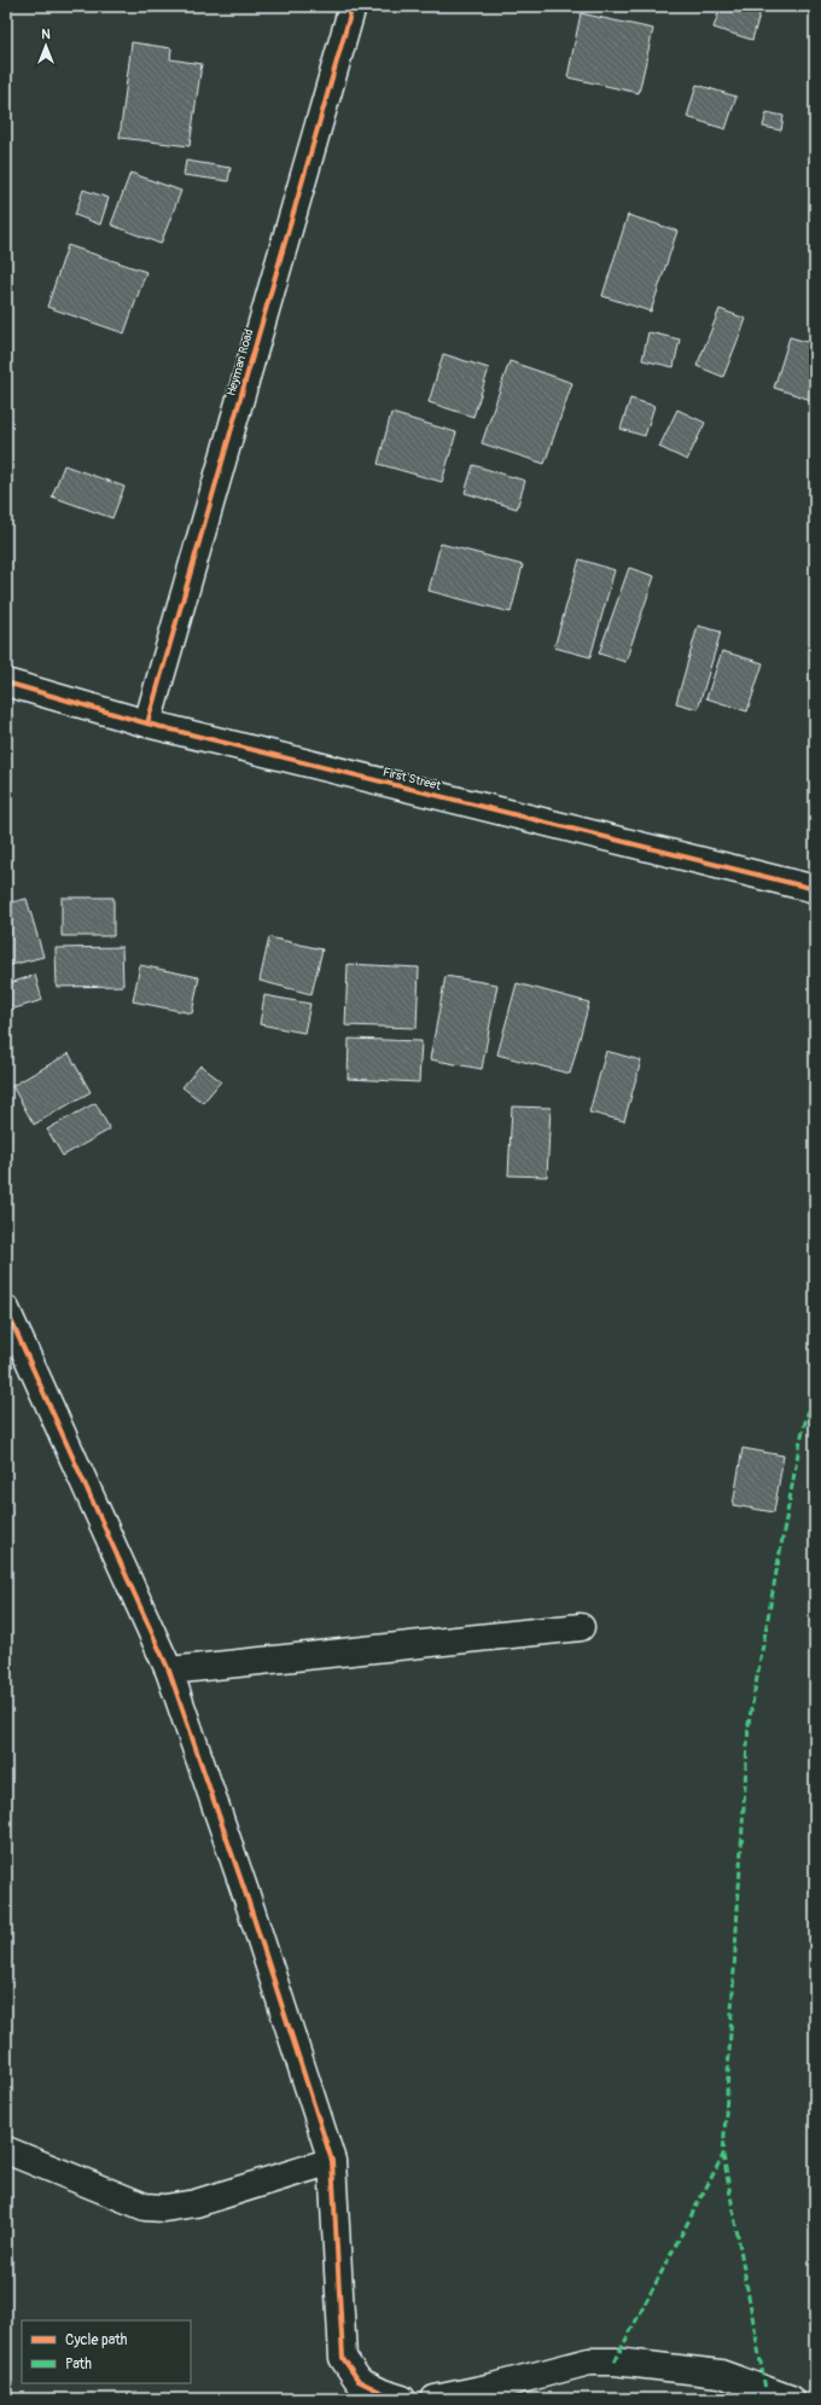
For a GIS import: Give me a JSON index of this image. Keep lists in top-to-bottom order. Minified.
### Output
{"streets":{"street":["Heyman Road","First Street"]},"crossings":[["Heyman Road","First Street"]],"legend":["Cycle path","Path"],"north":"top"}
